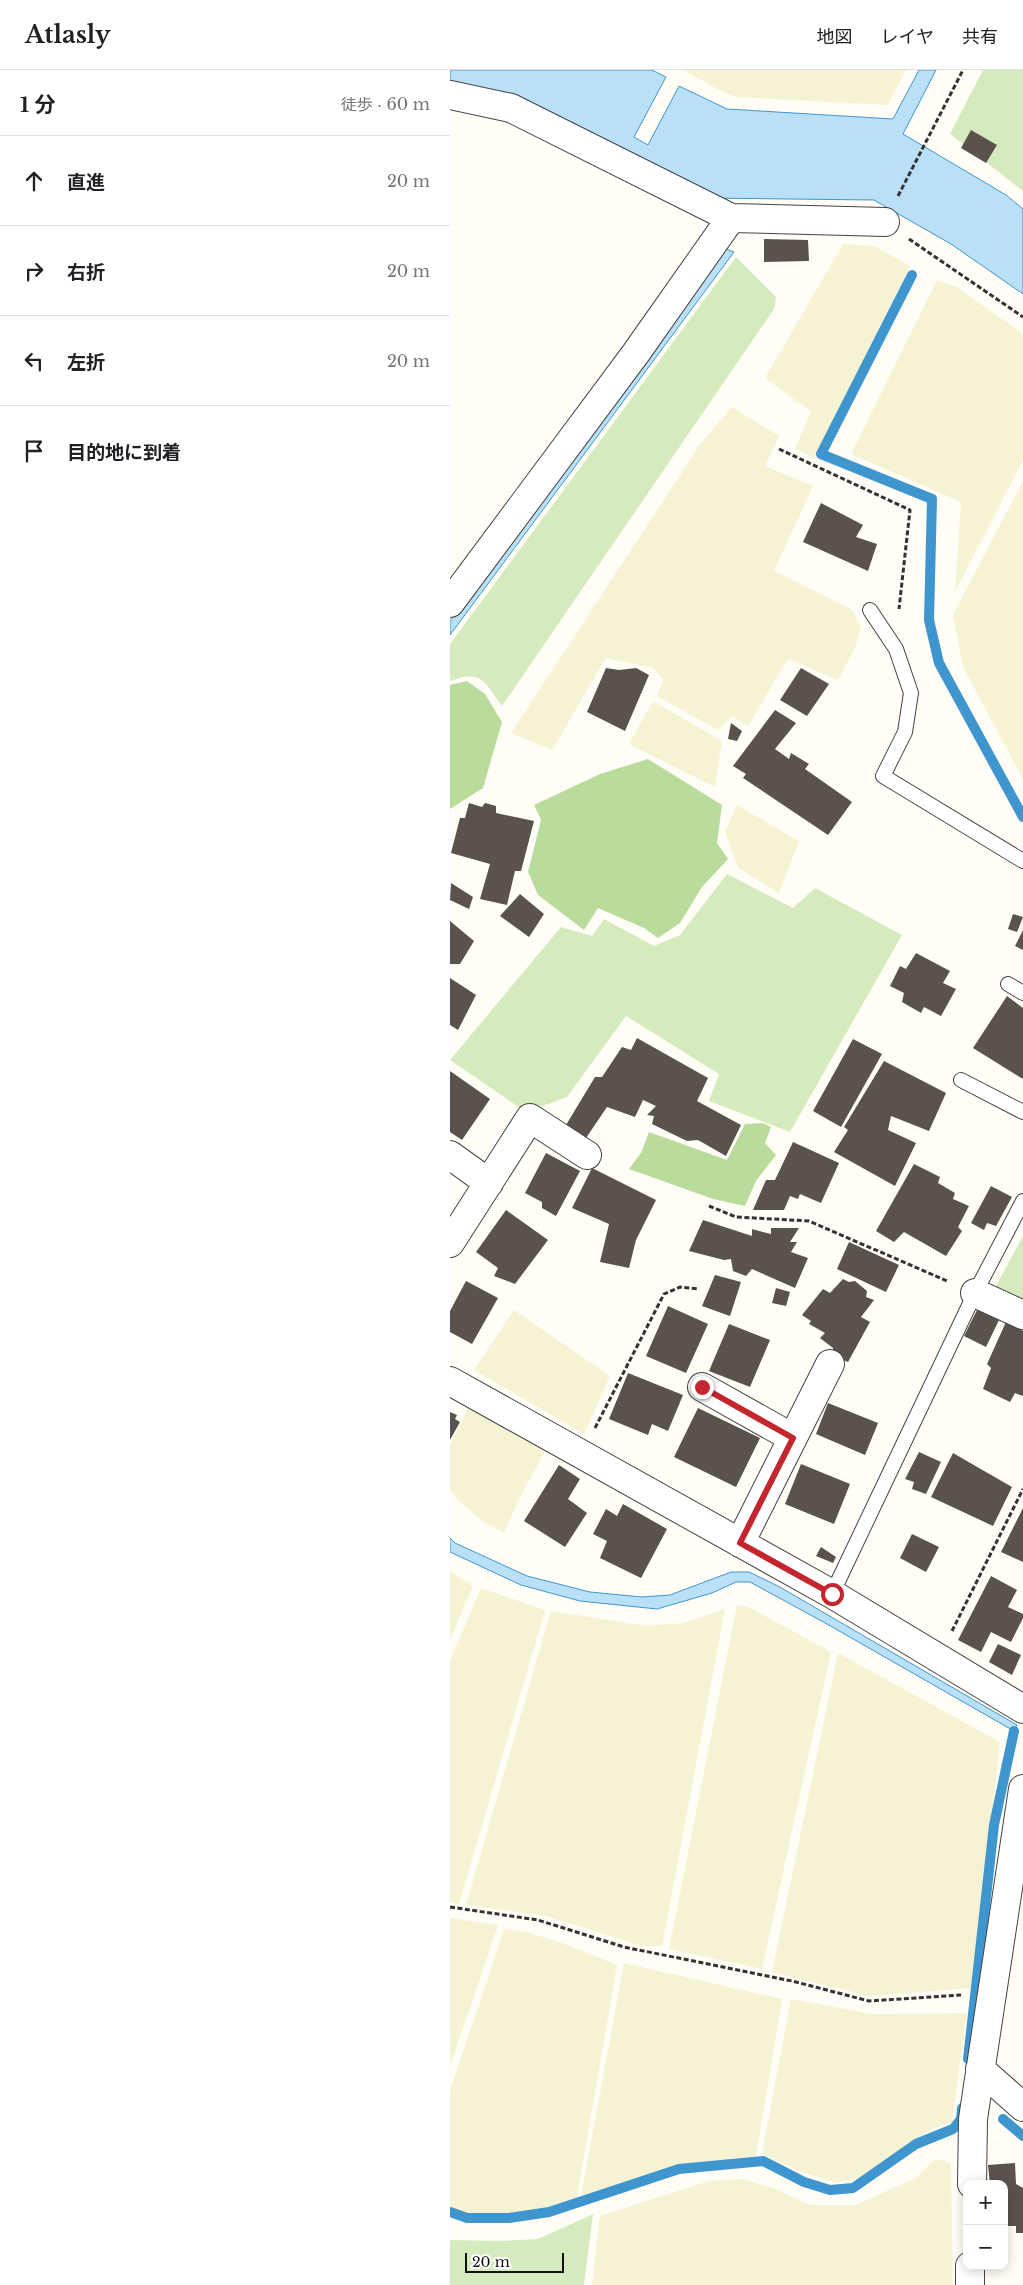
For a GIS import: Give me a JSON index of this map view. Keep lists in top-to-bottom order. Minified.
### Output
{"scale_bar":"20 m","page":{"header":"Atlasly","nav":["地図","レイヤ","共有"],"heading":["1 分","徒歩 · 60 m"],"list":[["直進","20 m"],["右折","20 m"],["左折","20 m"],"目的地に到着"],"map_buttons":["+","−"],"scale":"20 m"}}
